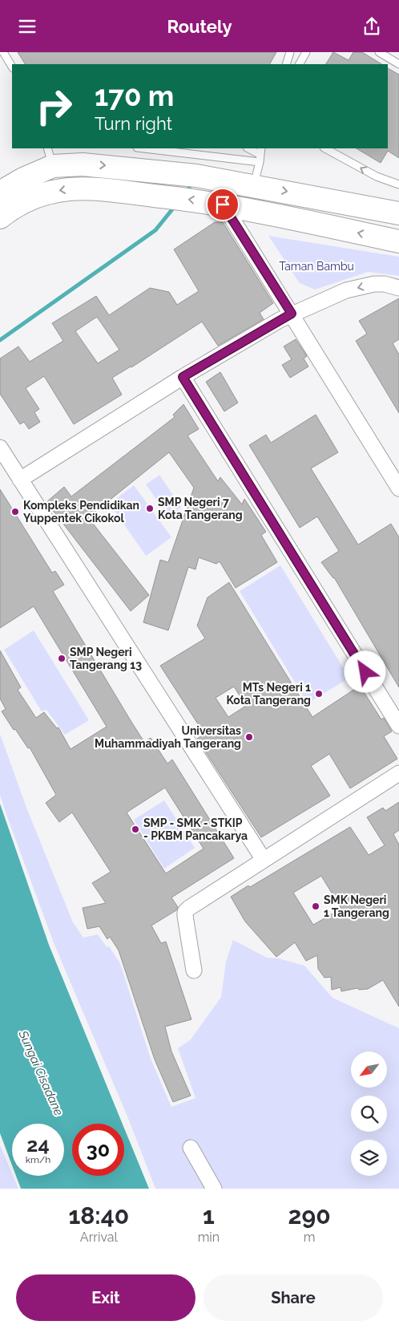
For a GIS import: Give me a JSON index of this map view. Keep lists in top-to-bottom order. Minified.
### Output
{"water":["Sungai Cisadane"],"parks":["Taman Bambu"],"places":["SMP Negeri 7 Kota Tangerang","Kompleks Pendidikan Yuppentek Cikokol","SMP Negeri Tangerang 13","MTs Negeri 1 Kota Tangerang","Universitas Muhammadiyah Tangerang","SMP - SMK - STKIP - PKBM Pancakarya","SMK Negeri 1 Tangerang"],"north":"bottom left","page":{"header":"Routely","turn":["170 m","Turn right"],"speed":"24 km/h","limit":"30","eta":["18:40","Arrival","1","min","290","m"],"buttons":["Exit","Share"]}}
